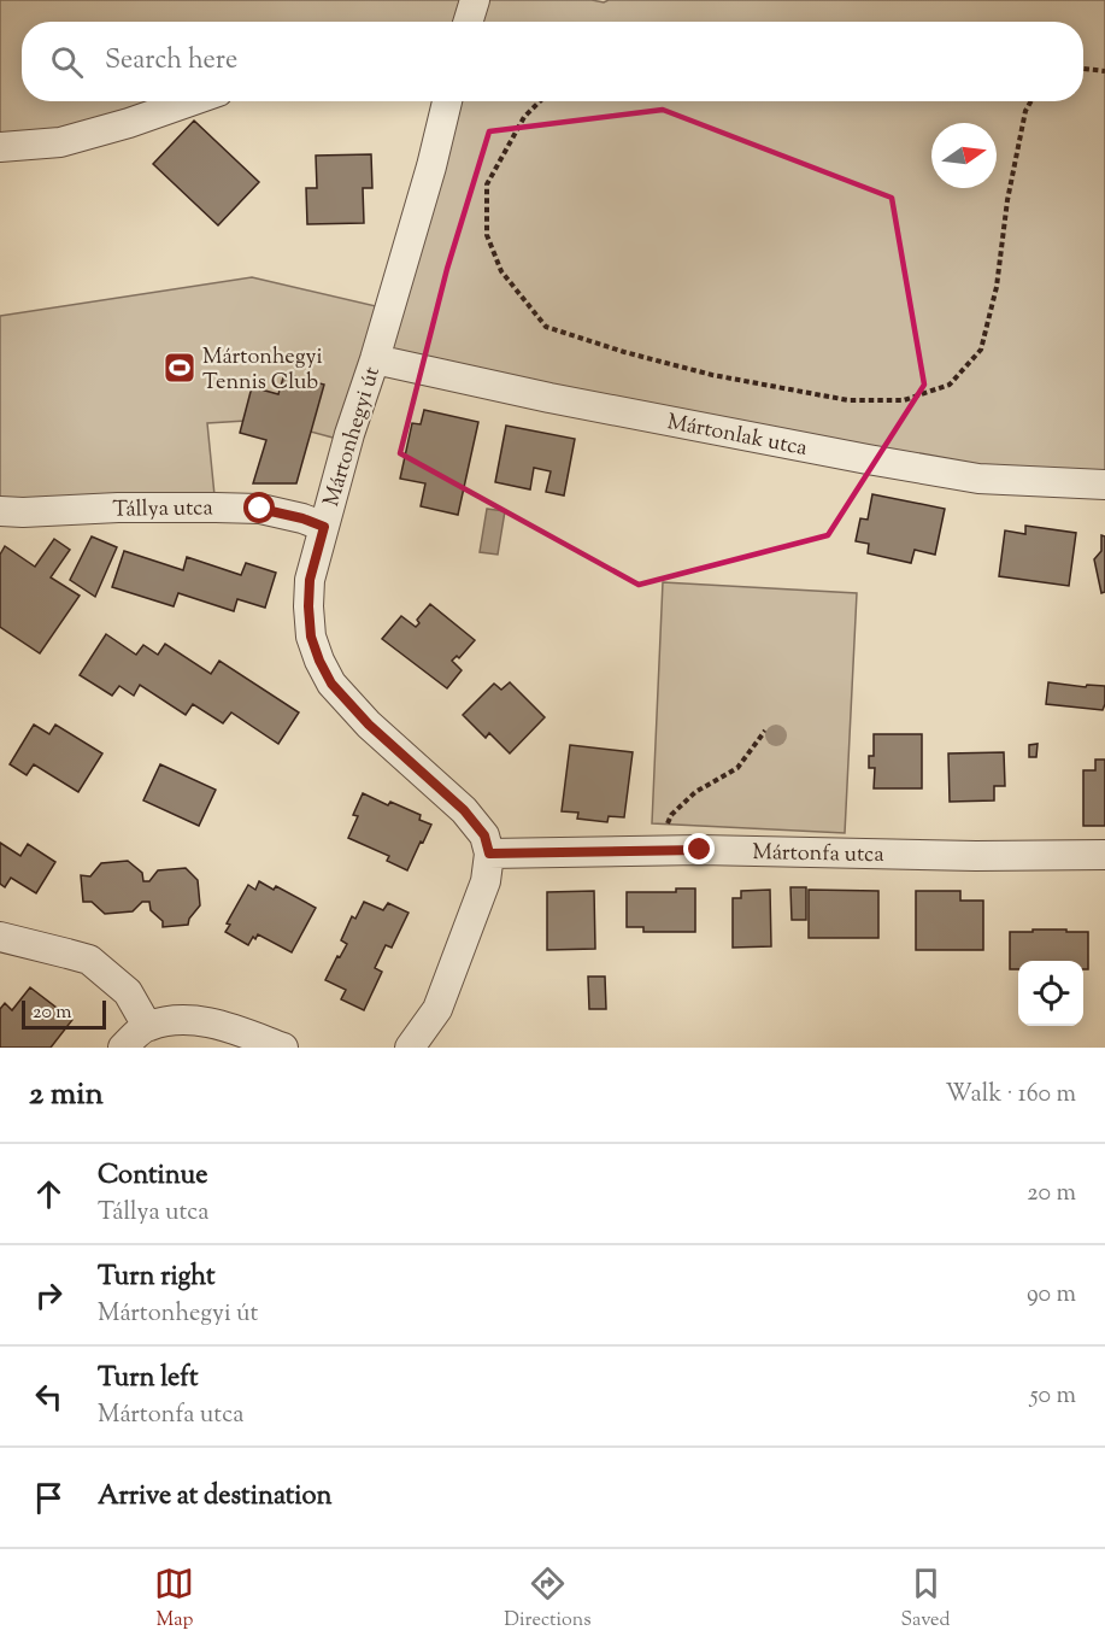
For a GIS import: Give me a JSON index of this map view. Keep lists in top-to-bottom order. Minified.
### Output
{"streets":{"street":["Mártonlak utca","Mártonhegyi út","Tállya utca","Mártonfa utca"]},"crossings":[["Mártonlak utca","Mártonhegyi út"],["Mártonhegyi út","Tállya utca"],["Mártonhegyi út","Mártonfa utca"]],"places":{"sports":["Mártonhegyi Tennis Club"]},"scale_bar":"20 m","north":"right","page":{"search":"Search here","scale":"20 m","heading":["2 min","Walk · 160 m"],"list":[["Continue","Tállya utca","20 m"],["Turn right","Mártonhegyi út","90 m"],["Turn left","Mártonfa utca","50 m"],"Arrive at destination"],"nav":["Map","Directions","Saved"]}}
